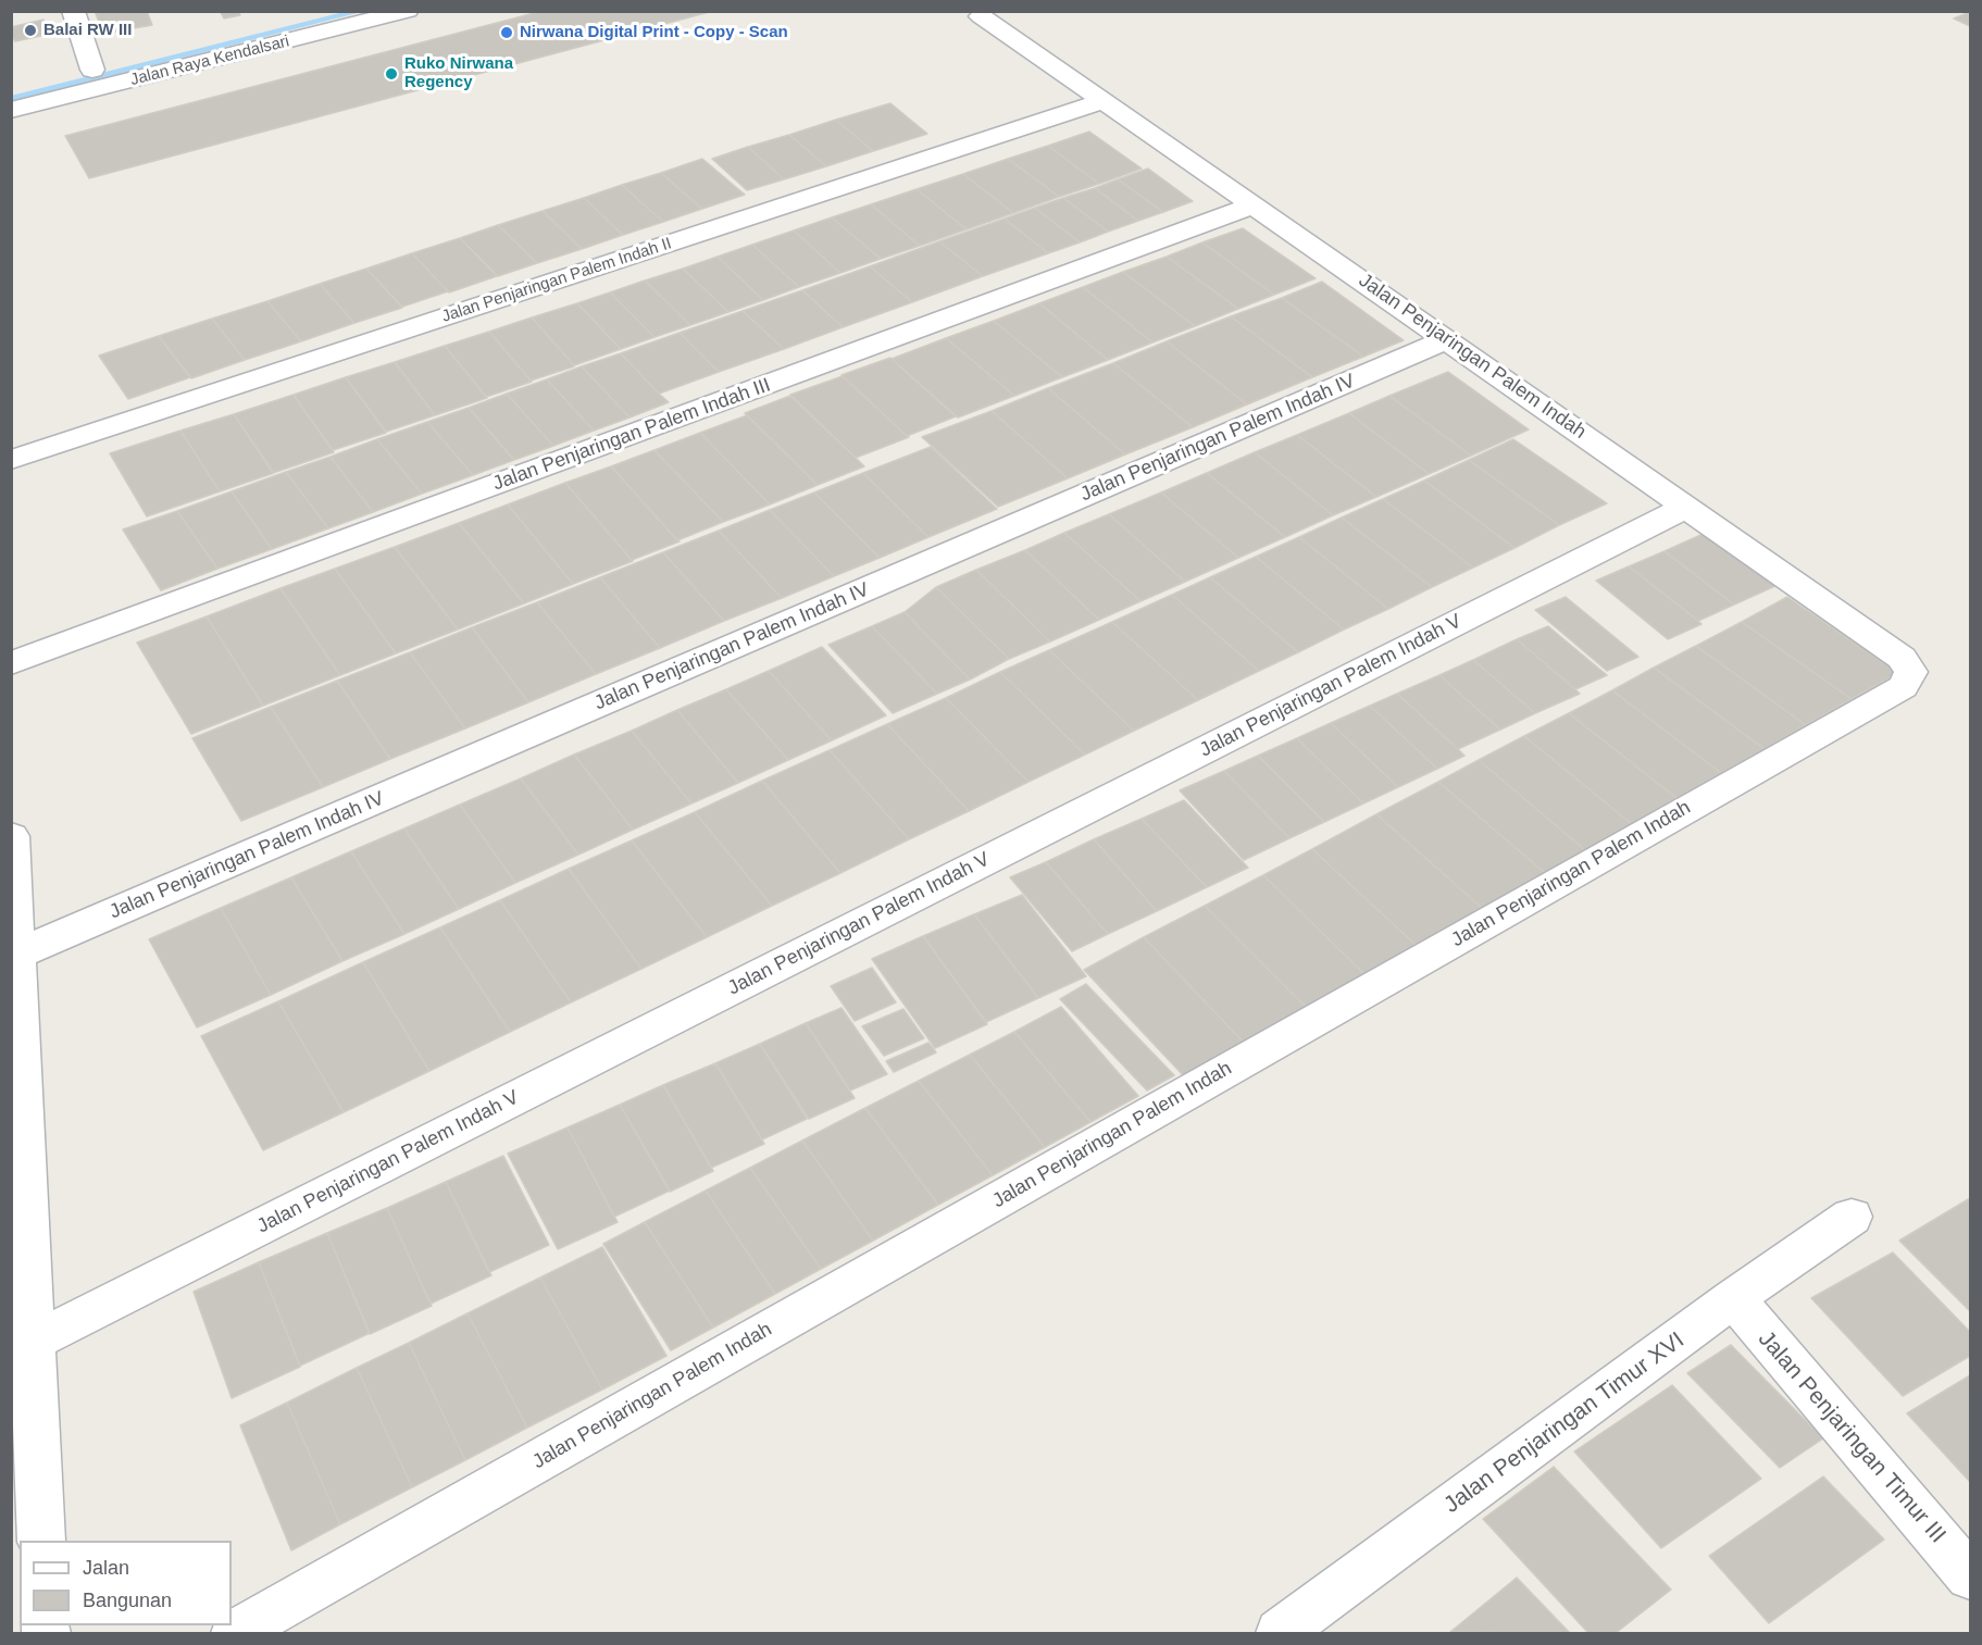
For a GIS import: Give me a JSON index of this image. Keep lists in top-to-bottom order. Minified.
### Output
{"streets":{"street":["Jalan Raya Kendalsari","Jalan Penjaringan Palem Indah II","Jalan Penjaringan Palem Indah","Jalan Penjaringan Palem Indah III","Jalan Penjaringan Palem Indah IV","Jalan Penjaringan Palem Indah V","Jalan Penjaringan Timur XVI","Jalan Penjaringan Timur III"]},"crossings":[["Jalan Penjaringan Palem Indah II","Jalan Penjaringan Palem Indah"],["Jalan Penjaringan Palem Indah","Jalan Penjaringan Palem Indah III"],["Jalan Penjaringan Palem Indah","Jalan Penjaringan Palem Indah IV"],["Jalan Penjaringan Palem Indah","Jalan Penjaringan Palem Indah V"],["Jalan Penjaringan Timur XVI","Jalan Penjaringan Timur III"]],"places":["Balai RW III","Nirwana Digital Print - Copy - Scan","Ruko Nirwana Regency"],"legend":["Jalan","Bangunan"]}
